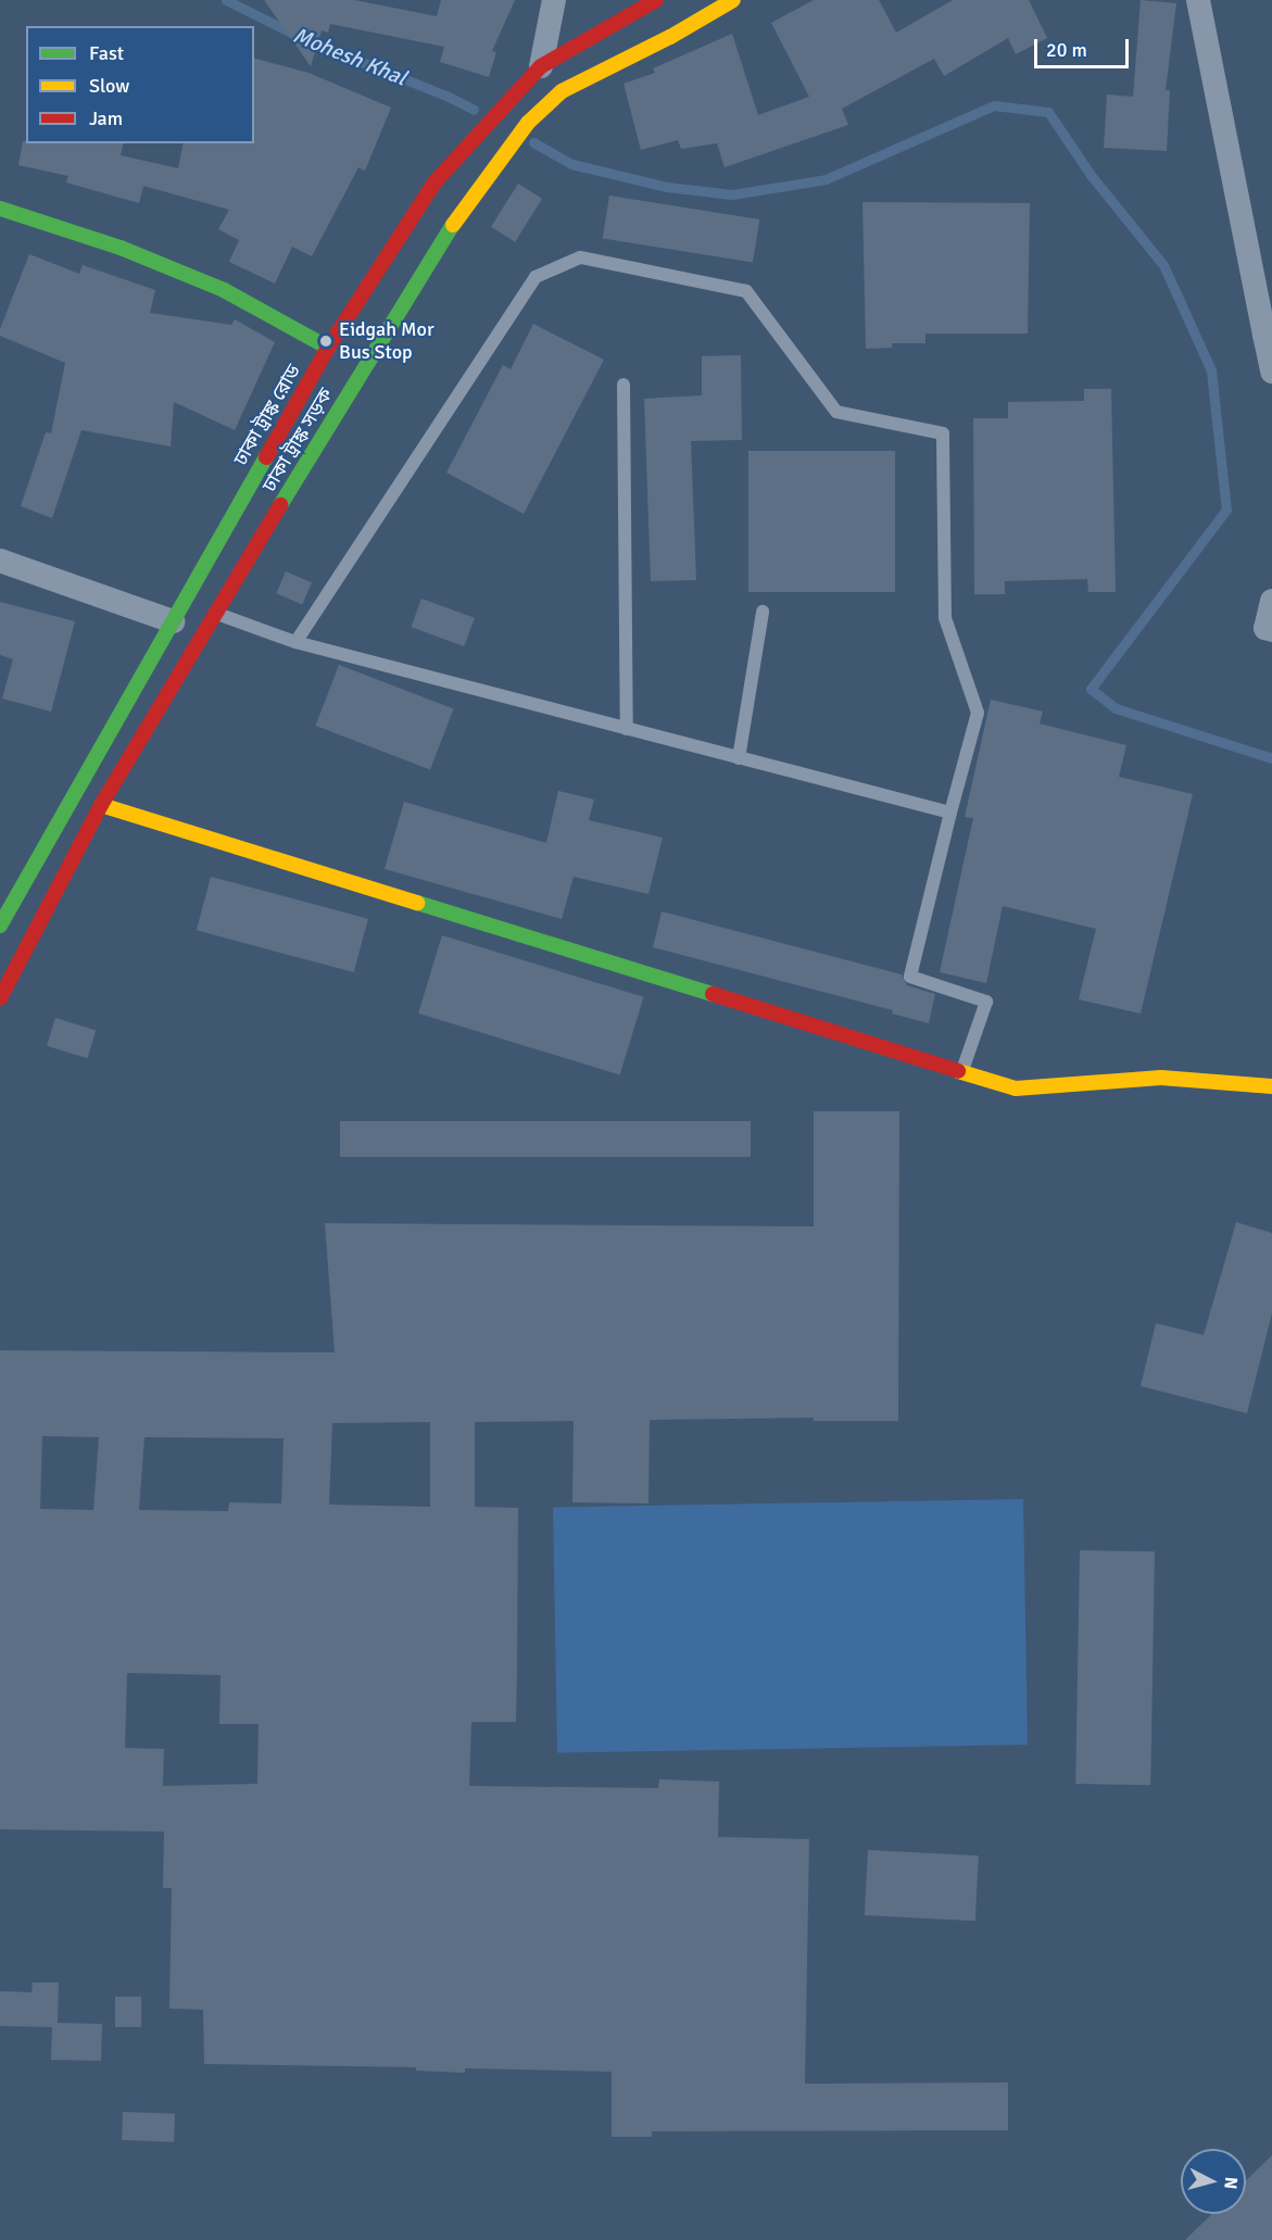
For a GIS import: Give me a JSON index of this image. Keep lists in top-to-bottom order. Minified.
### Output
{"streets":{"main road":["ঢাকা ট্রাঙ্ক রোড","ঢাকা ট্রাঙ্ক সড়ক"]},"water":["Mohesh Khal"],"places":["Eidgah Mor Bus Stop"],"legend":["Fast","Slow","Jam"],"scale_bar":"20 m","north":"right"}
